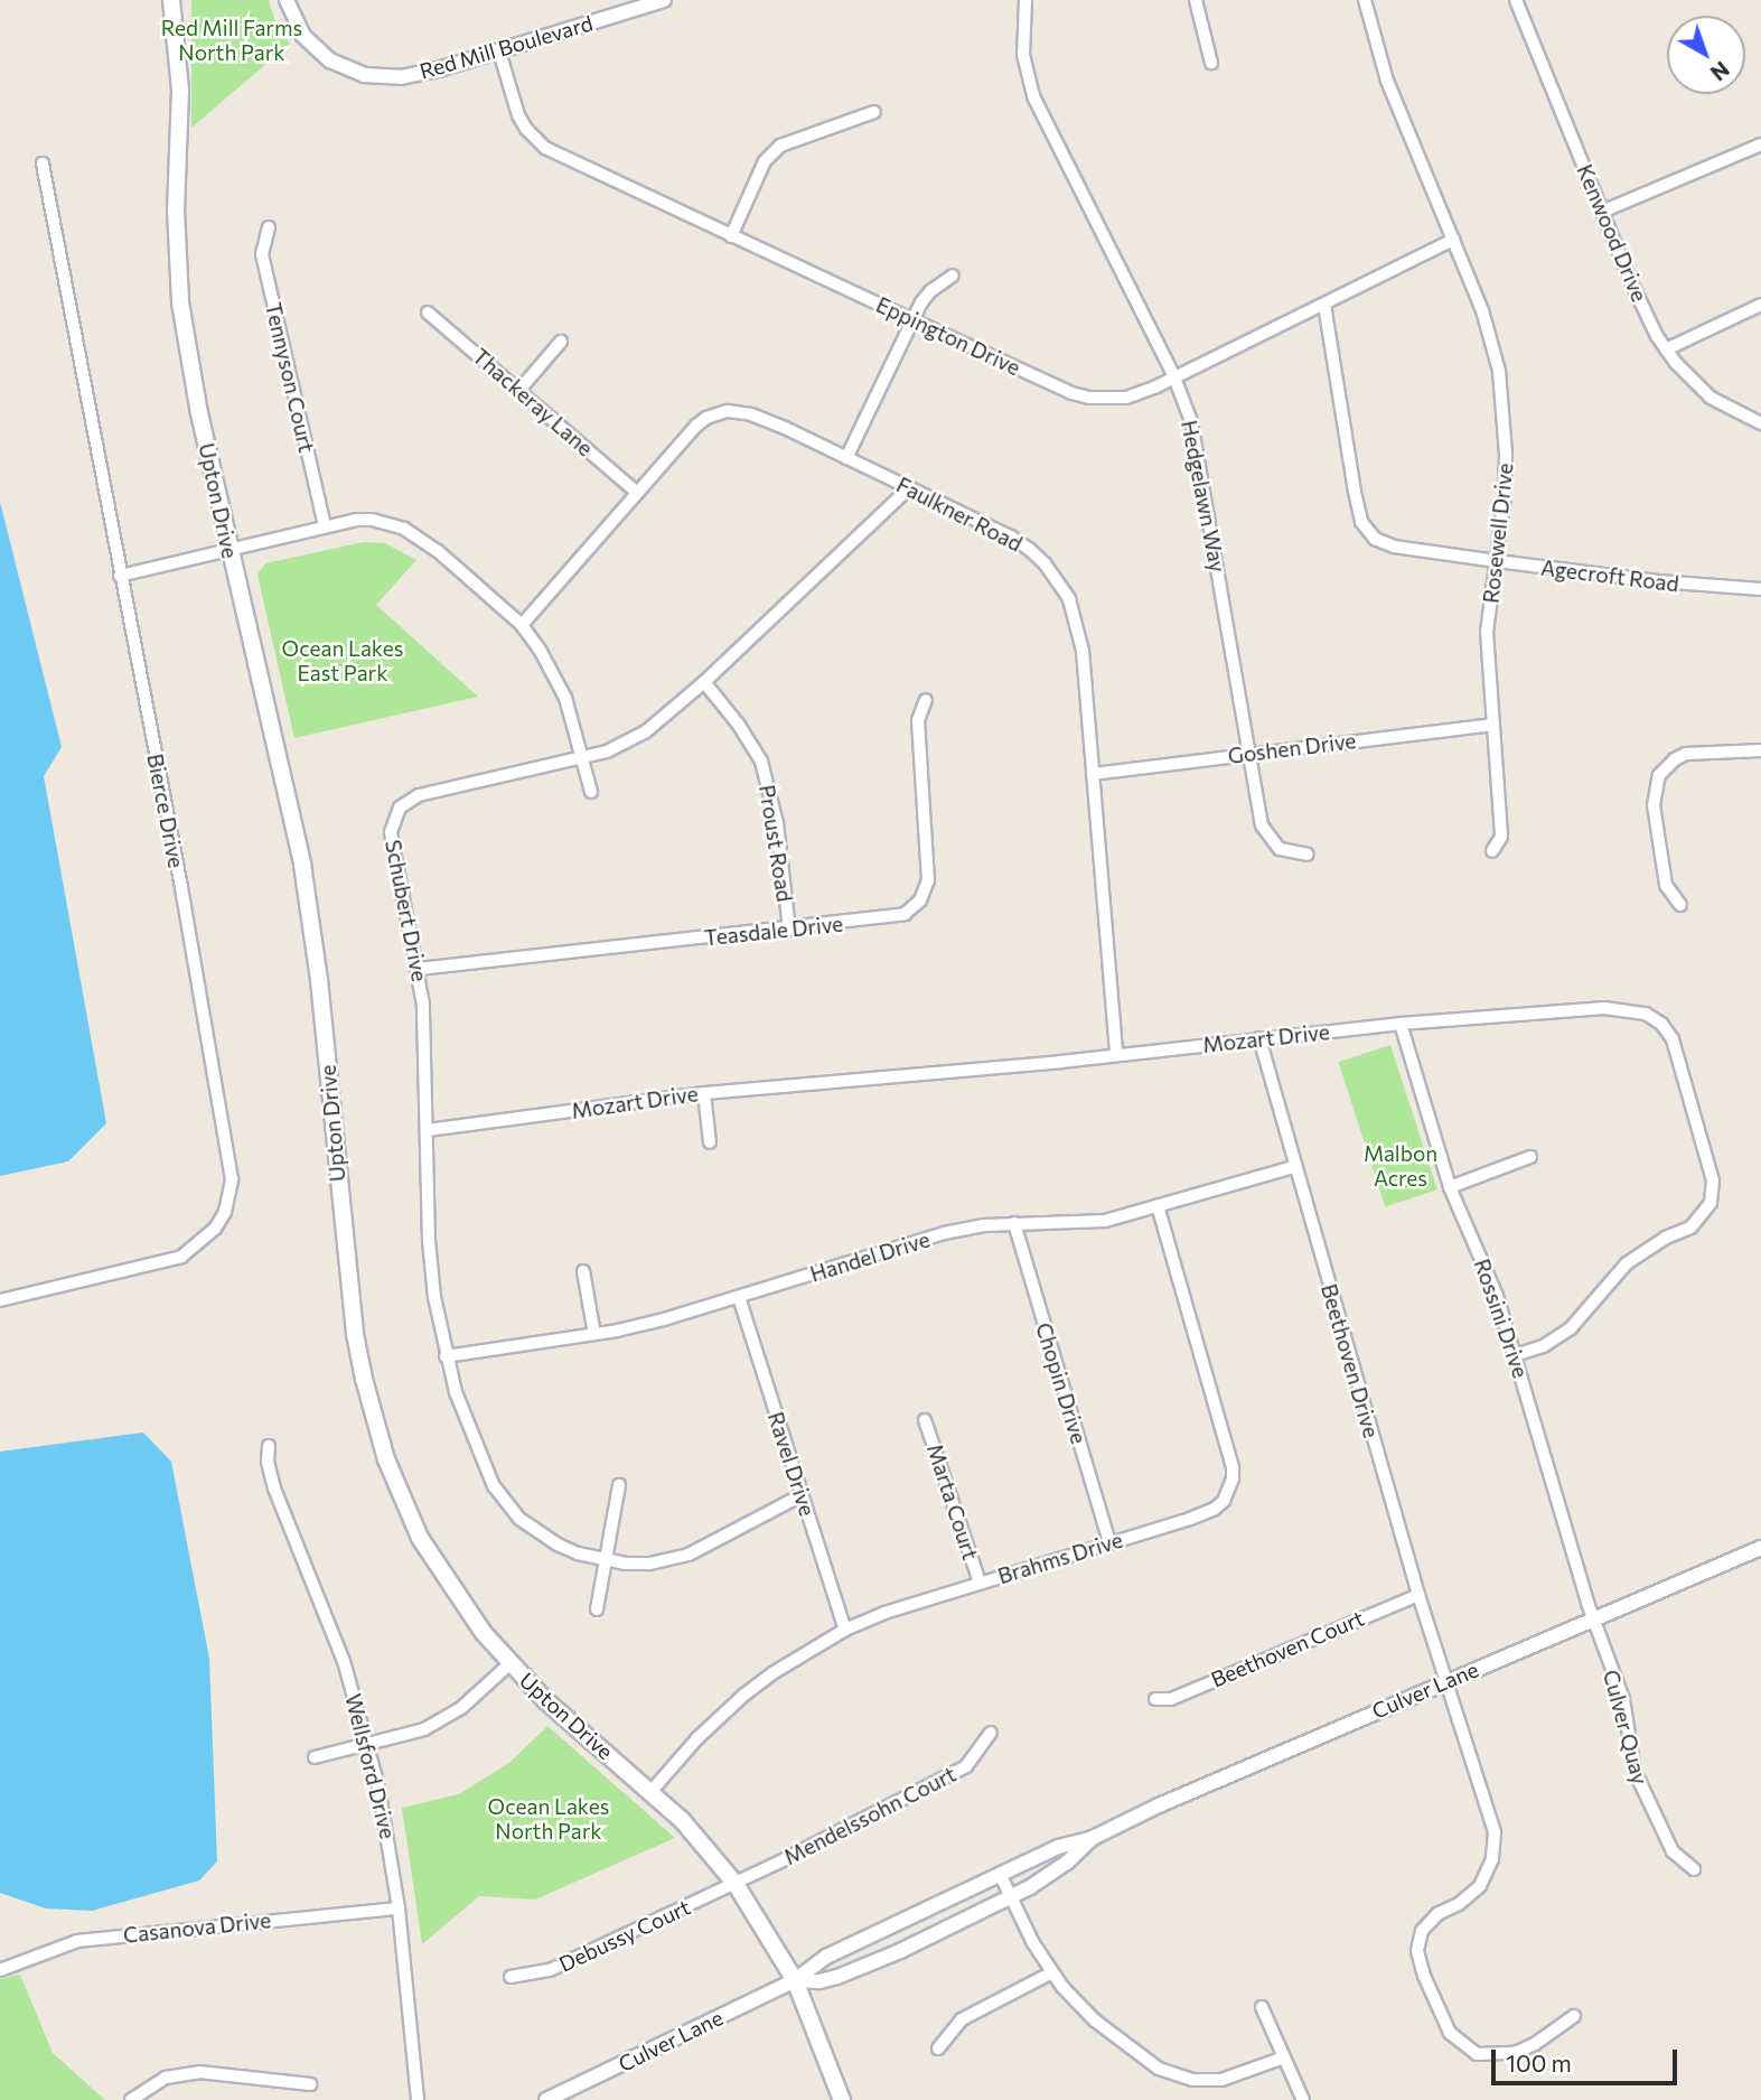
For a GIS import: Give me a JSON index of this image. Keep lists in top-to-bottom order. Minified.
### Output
{"streets":{"main road":["Upton Drive"],"street":["Red Mill Boulevard","Kenwood Drive","Eppington Drive","Tennyson Court","Thackeray Lane","Hedgelawn Way","Faulkner Road","Rosewell Drive","Agecroft Road","Goshen Drive","Bierce Drive","Proust Road","Schubert Drive","Teasdale Drive","Mozart Drive","Handel Drive","Rossini Drive","Beethoven Drive","Chopin Drive","Ravel Drive","Marta Court","Brahms Drive","Beethoven Court","Culver Lane","Culver Quay","Wellsford Drive","Mendelssohn Court","Casanova Drive","Debussy Court"]},"crossings":[["Red Mill Boulevard","Eppington Drive"],["Eppington Drive","Hedgelawn Way"],["Eppington Drive","Rosewell Drive"],["Eppington Drive","Agecroft Road"],["Thackeray Lane","Faulkner Road"],["Hedgelawn Way","Goshen Drive"],["Upton Drive","Brahms Drive"],["Upton Drive","Culver Lane"],["Upton Drive","Mendelssohn Court"],["Upton Drive","Debussy Court"],["Faulkner Road","Goshen Drive"],["Faulkner Road","Schubert Drive"],["Faulkner Road","Mozart Drive"],["Rosewell Drive","Agecroft Road"],["Rosewell Drive","Goshen Drive"],["Proust Road","Schubert Drive"],["Proust Road","Teasdale Drive"],["Schubert Drive","Teasdale Drive"],["Schubert Drive","Mozart Drive"],["Schubert Drive","Handel Drive"],["Schubert Drive","Ravel Drive"],["Mozart Drive","Rossini Drive"],["Mozart Drive","Beethoven Drive"],["Handel Drive","Beethoven Drive"],["Handel Drive","Chopin Drive"],["Handel Drive","Ravel Drive"],["Handel Drive","Brahms Drive"],["Rossini Drive","Culver Lane"],["Rossini Drive","Culver Quay"],["Beethoven Drive","Beethoven Court"],["Beethoven Drive","Culver Lane"],["Chopin Drive","Brahms Drive"],["Ravel Drive","Brahms Drive"],["Marta Court","Brahms Drive"],["Culver Lane","Culver Quay"],["Wellsford Drive","Casanova Drive"],["Mendelssohn Court","Debussy Court"]],"parks":["Red Mill Farms North Park","Ocean Lakes East Park","Malbon Acres","Ocean Lakes North Park"],"scale_bar":"100 m","north":"bottom right"}
